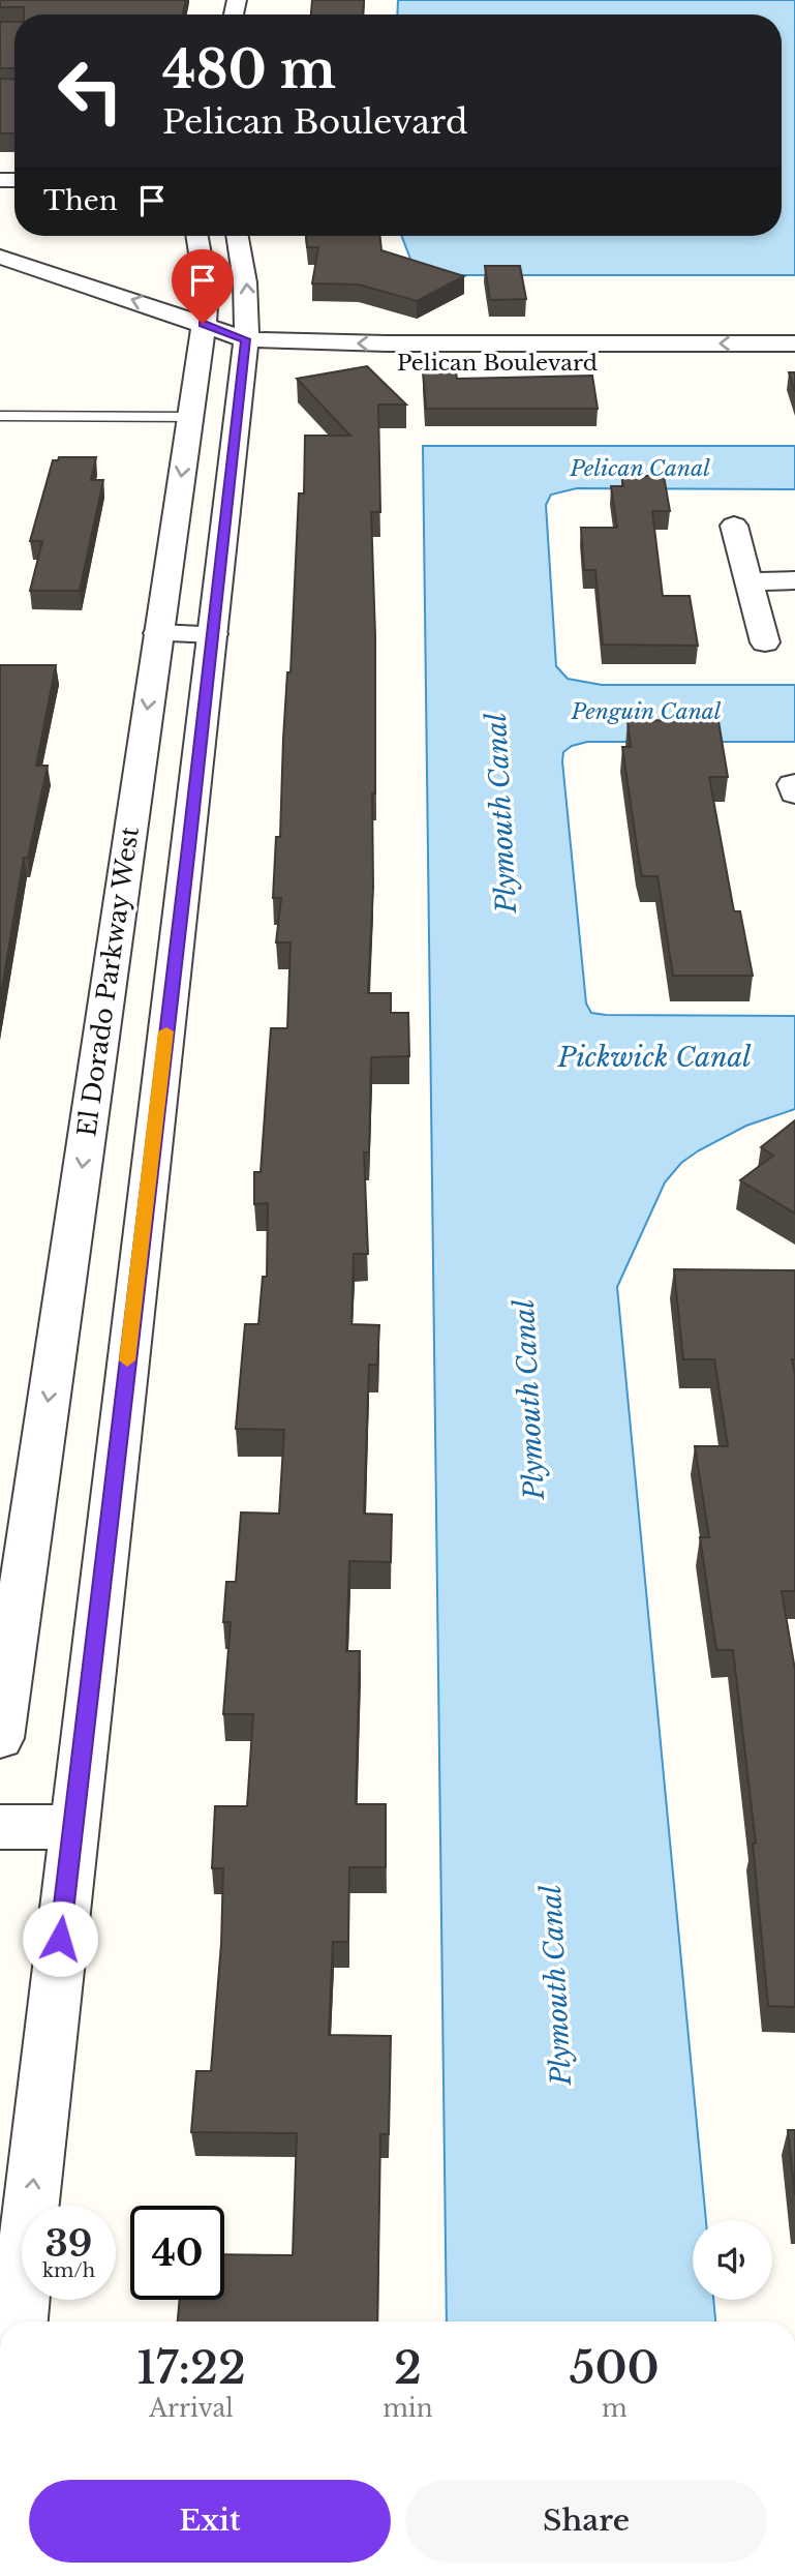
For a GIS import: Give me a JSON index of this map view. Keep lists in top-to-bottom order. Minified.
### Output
{"streets":{"street":["Pelican Boulevard","El Dorado Parkway West"]},"crossings":[["Pelican Boulevard","El Dorado Parkway West"]],"water":["Pelican Canal","Penguin Canal","Plymouth Canal","Pickwick Canal"],"page":{"turn":["480 m","Pelican Boulevard"],"then":"Then","speed":"39 km/h","limit":"40","eta":["17:22","Arrival","2","min","500","m"],"buttons":["Exit","Share"]}}
